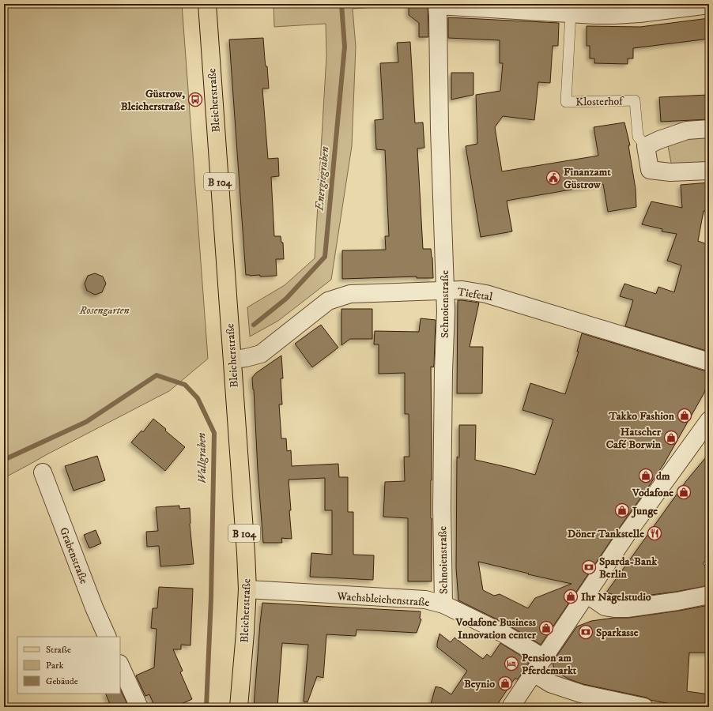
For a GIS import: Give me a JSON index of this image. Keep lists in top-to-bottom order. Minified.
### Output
{"streets":{"main road":["Bleicherstraße","B 104"],"street":["Klosterhof","Tiefetal","Schnoienstraße","Grabenstraße","Wachsbleichenstraße"]},"crossings":[["Bleicherstraße","Tiefetal"],["Bleicherstraße","Wachsbleichenstraße"],["Tiefetal","Schnoienstraße"],["Schnoienstraße","Wachsbleichenstraße"]],"water":["Energiegraben","Wallgraben"],"parks":["Rosengarten"],"places":{"bus stop":["Güstrow, Bleicherstraße"],"public building":["Finanzamt Güstrow"],"shop":["Takko Fashion","Hatscher Café Borwin","dm","Vodafone","Junge","Ihr Nagelstudio","Vodafone Business Innovation center","Beynio"],"restaurant":["Döner Tankstelle"],"bank":["Sparda-Bank Berlin","Sparkasse"],"hotel":["Pension am Pferdemarkt"]},"legend":["Straße","Park","Gebäude"]}
